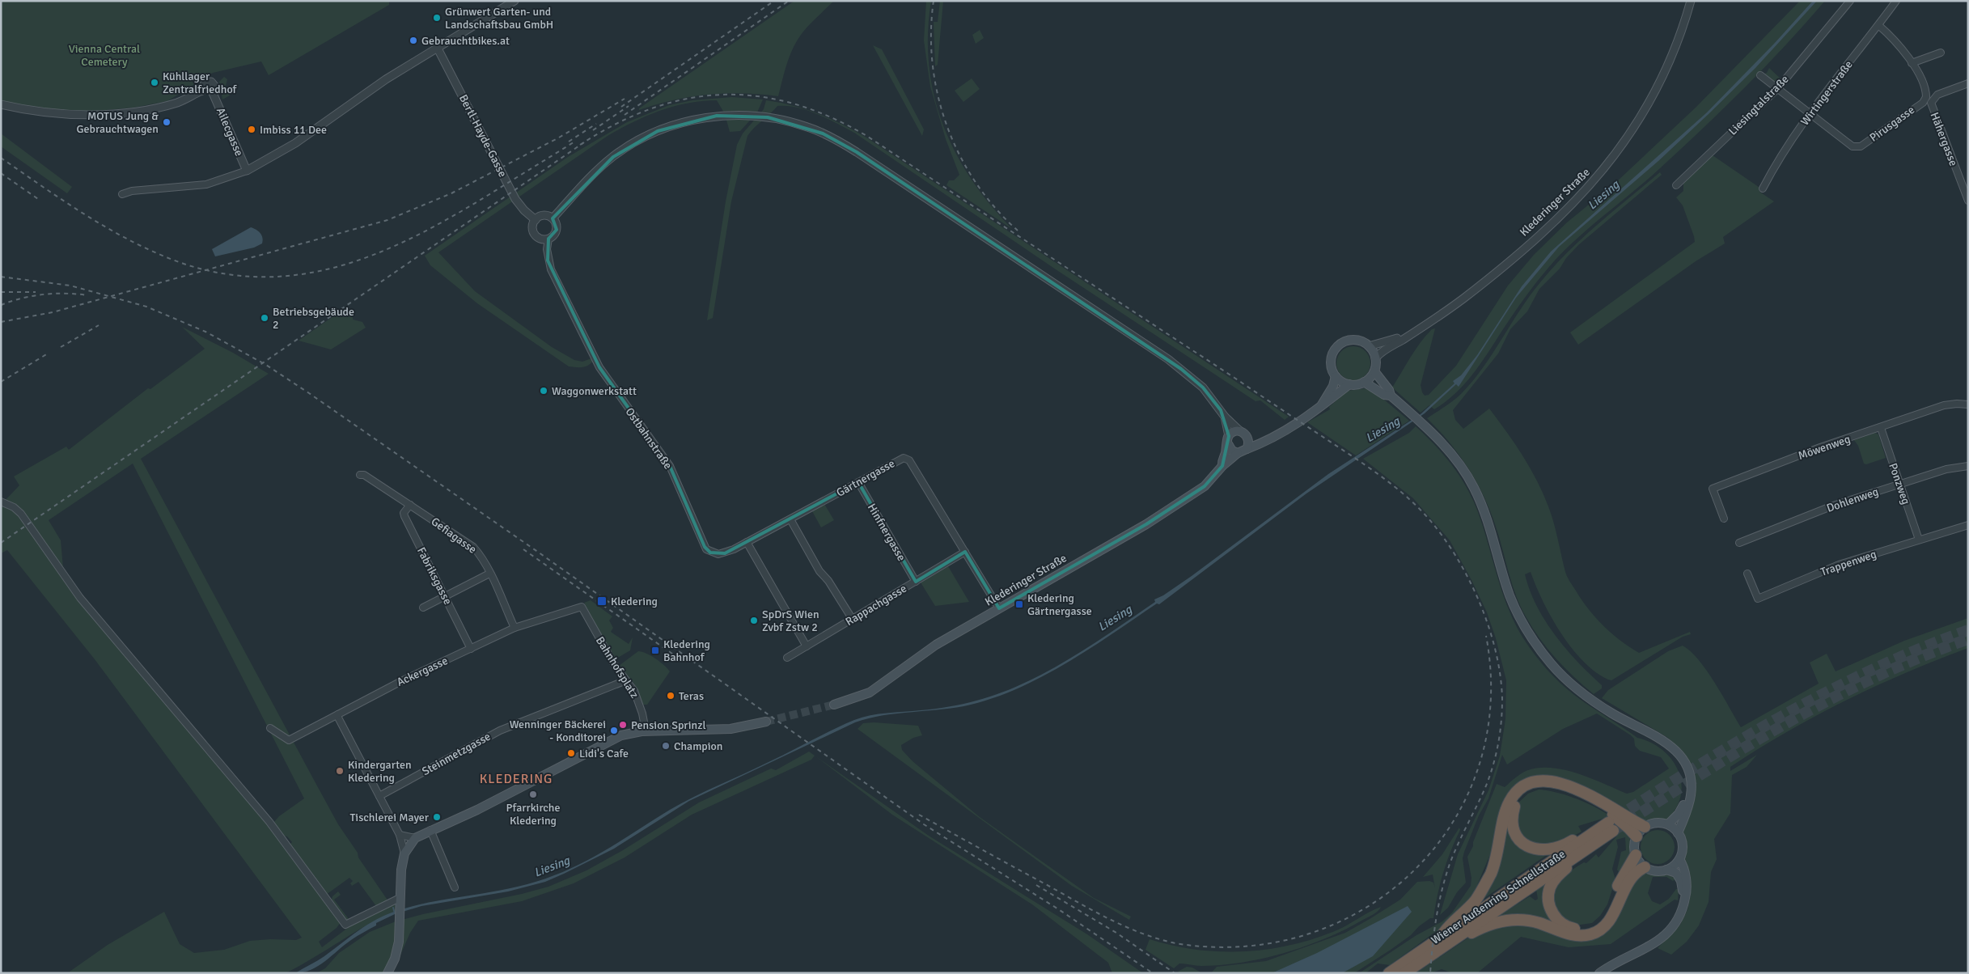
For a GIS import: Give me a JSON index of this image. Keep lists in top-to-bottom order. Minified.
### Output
{"streets":{"highway":["Wiener Außenring Schnellstraße"],"main road":["Klederinger Straße"],"street":["Wirtingerstraße","Liesingtalstraße","Pirusgasse","Ailecgasse","Bertl-Hayde-Gasse","Hähergasse","Ostbahnstraße","Möwenweg","Gärtnergasse","Ponzweg","Dohlenweg","Hinfnergasse","Gefiagasse","Trappenweg","Fabriksgasse","Rappachgasse","Bahnhofsplatz","Ackergasse","Steinmetzgasse"]},"crossings":[["Wirtingerstraße","Pirusgasse"],["Wirtingerstraße","Hähergasse"],["Pirusgasse","Hähergasse"],["Bertl-Hayde-Gasse","Ostbahnstraße"],["Klederinger Straße","Gärtnergasse"],["Ostbahnstraße","Gärtnergasse"],["Möwenweg","Ponzweg"],["Gärtnergasse","Hinfnergasse"],["Gärtnergasse","Rappachgasse"],["Ponzweg","Dohlenweg"],["Ponzweg","Trappenweg"],["Hinfnergasse","Rappachgasse"],["Gefiagasse","Fabriksgasse"],["Gefiagasse","Ackergasse"],["Fabriksgasse","Ackergasse"],["Bahnhofsplatz","Ackergasse"],["Bahnhofsplatz","Steinmetzgasse"]],"districts":["KLEDERING"],"water":["Liesing"],"parks":["Vienna Central Cemetery"],"places":{"other":["Grünwert Garten- und Landschaftsbau GmbH","Gebrauchtbikes.at","Kühllager Zentralfriedhof","MOTUS Jung & Gebrauchtwagen","Imbiss 11 Dee","Betriebsgebäude 2","Waggonwerkstatt","SpDrS Wien Zvbf Zstw 2","Teras","Pension Sprinzl","Wenninger Bäckerei - Konditorei","Champion","Lidi's Cafe","Kindergarten Kledering","Pfarrkirche Kledering","Tischlerei Mayer"],"transit":["Kledering","Kledering Gärtnergasse","Kledering Bahnhof"]}}
